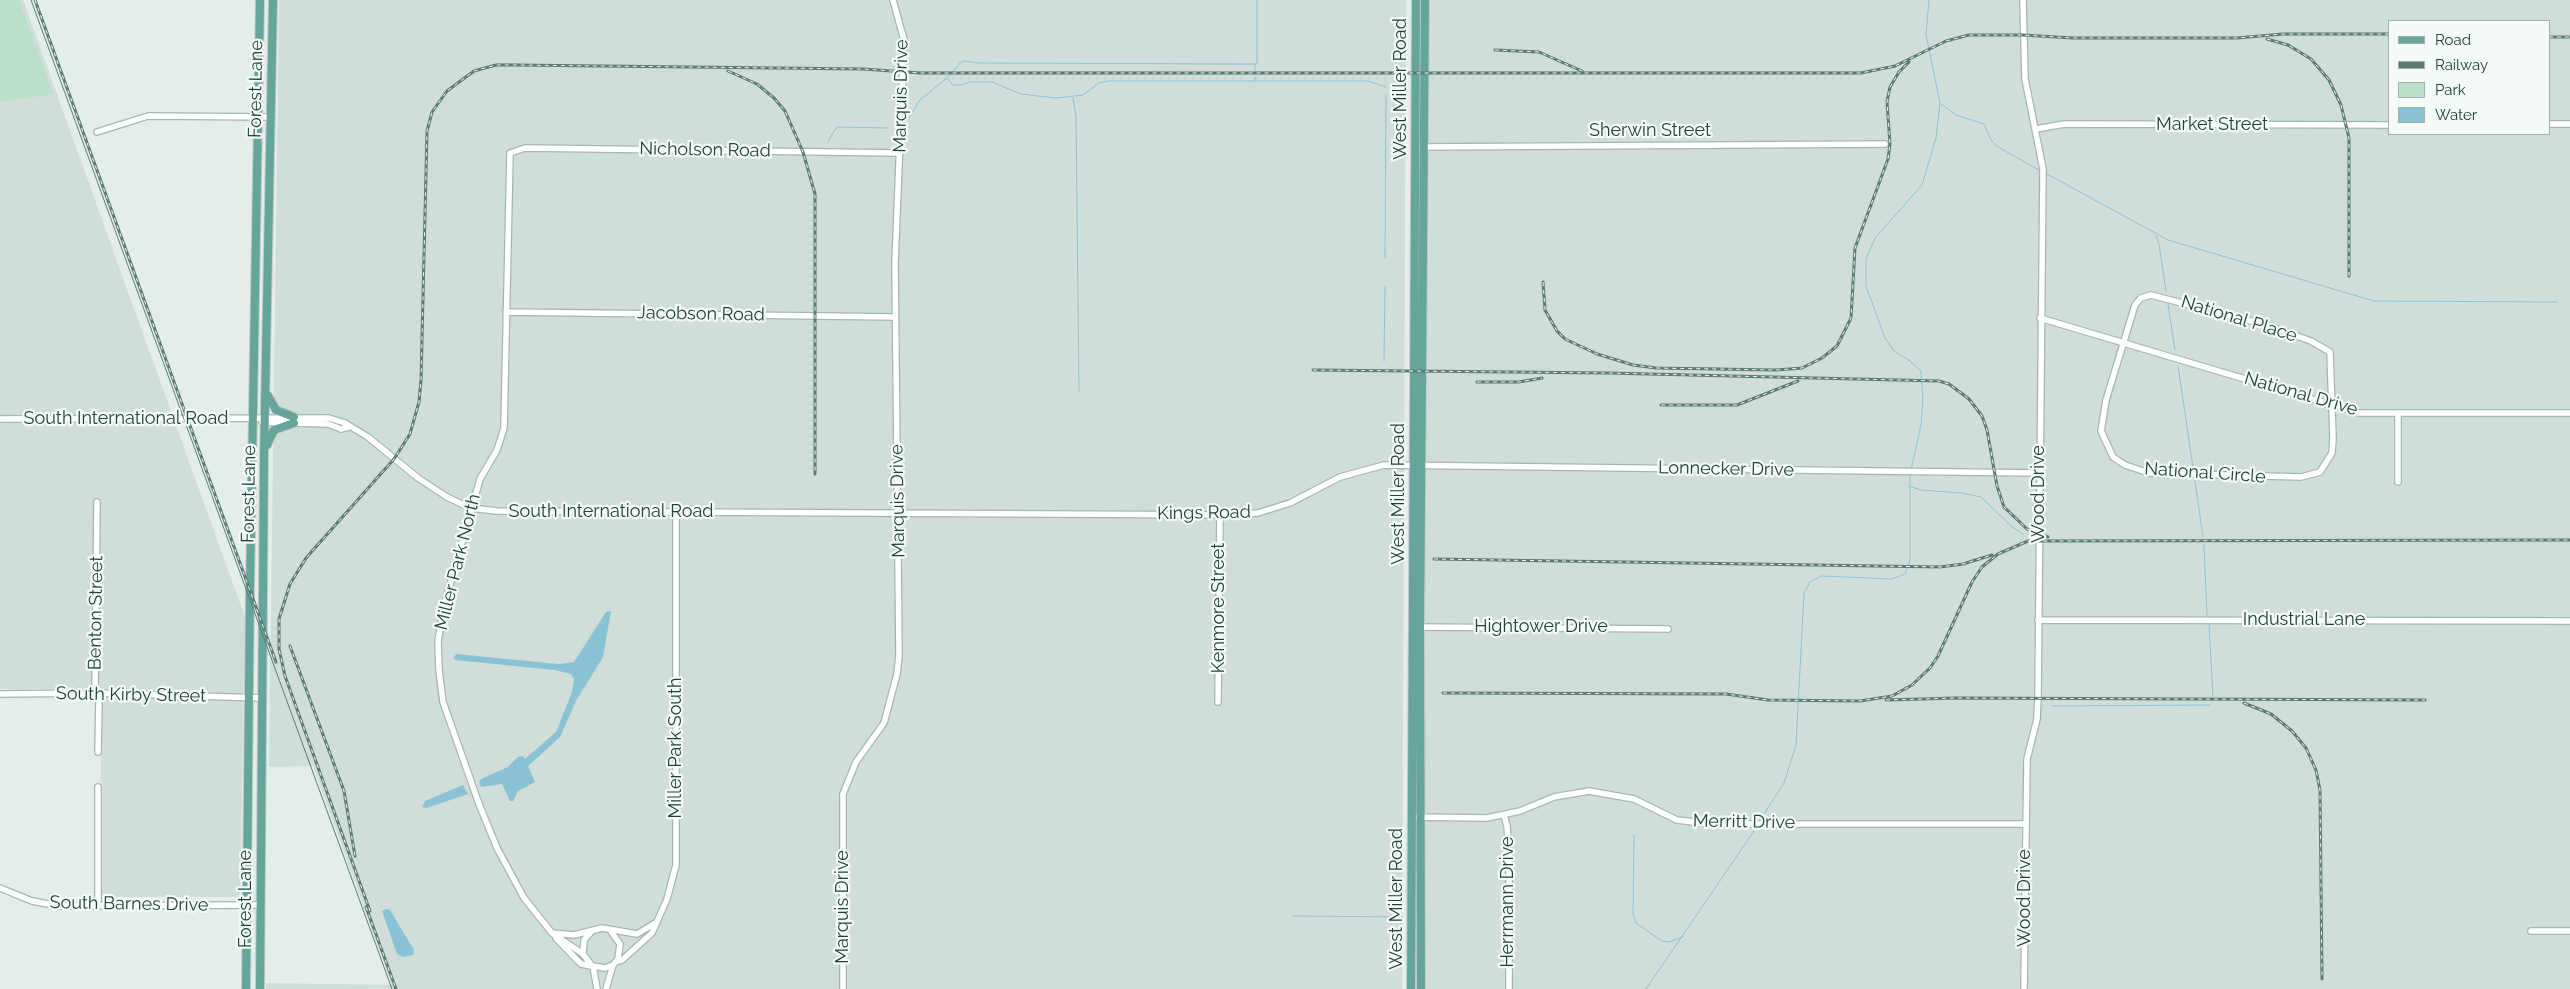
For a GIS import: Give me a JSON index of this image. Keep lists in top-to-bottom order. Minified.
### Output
{"streets":{"main road":["Forest Lane","West Miller Road"],"street":["Marquis Drive","Market Street","Sherwin Street","Nicholson Road","Jacobson Road","National Place","National Drive","South International Road","Lonnecker Drive","National Circle","Wood Drive","Kings Road","Miller Park North","Kenmore Street","Benton Street","Industrial Lane","Hightower Drive","South Kirby Street","Miller Park South","Merritt Drive","Herrmann Drive","South Barnes Drive"]},"crossings":[["Forest Lane","South International Road"],["Forest Lane","South Kirby Street"],["Forest Lane","South Barnes Drive"],["West Miller Road","Sherwin Street"],["West Miller Road","Lonnecker Drive"],["West Miller Road","Kings Road"],["West Miller Road","Hightower Drive"],["West Miller Road","Merritt Drive"],["Marquis Drive","Nicholson Road"],["Marquis Drive","Jacobson Road"],["Marquis Drive","South International Road"],["Market Street","Wood Drive"],["Nicholson Road","Miller Park North"],["Jacobson Road","Miller Park North"],["National Place","National Drive"],["National Place","National Circle"],["National Drive","National Circle"],["National Drive","Wood Drive"],["South International Road","Kings Road"],["South International Road","Miller Park North"],["South International Road","Miller Park South"],["Lonnecker Drive","Wood Drive"],["Lonnecker Drive","Kings Road"],["Wood Drive","Industrial Lane"],["Wood Drive","Merritt Drive"],["Kings Road","Kenmore Street"],["Miller Park North","Miller Park South"],["Benton Street","South Kirby Street"],["Merritt Drive","Herrmann Drive"]],"legend":["Road","Railway","Park","Water"]}
